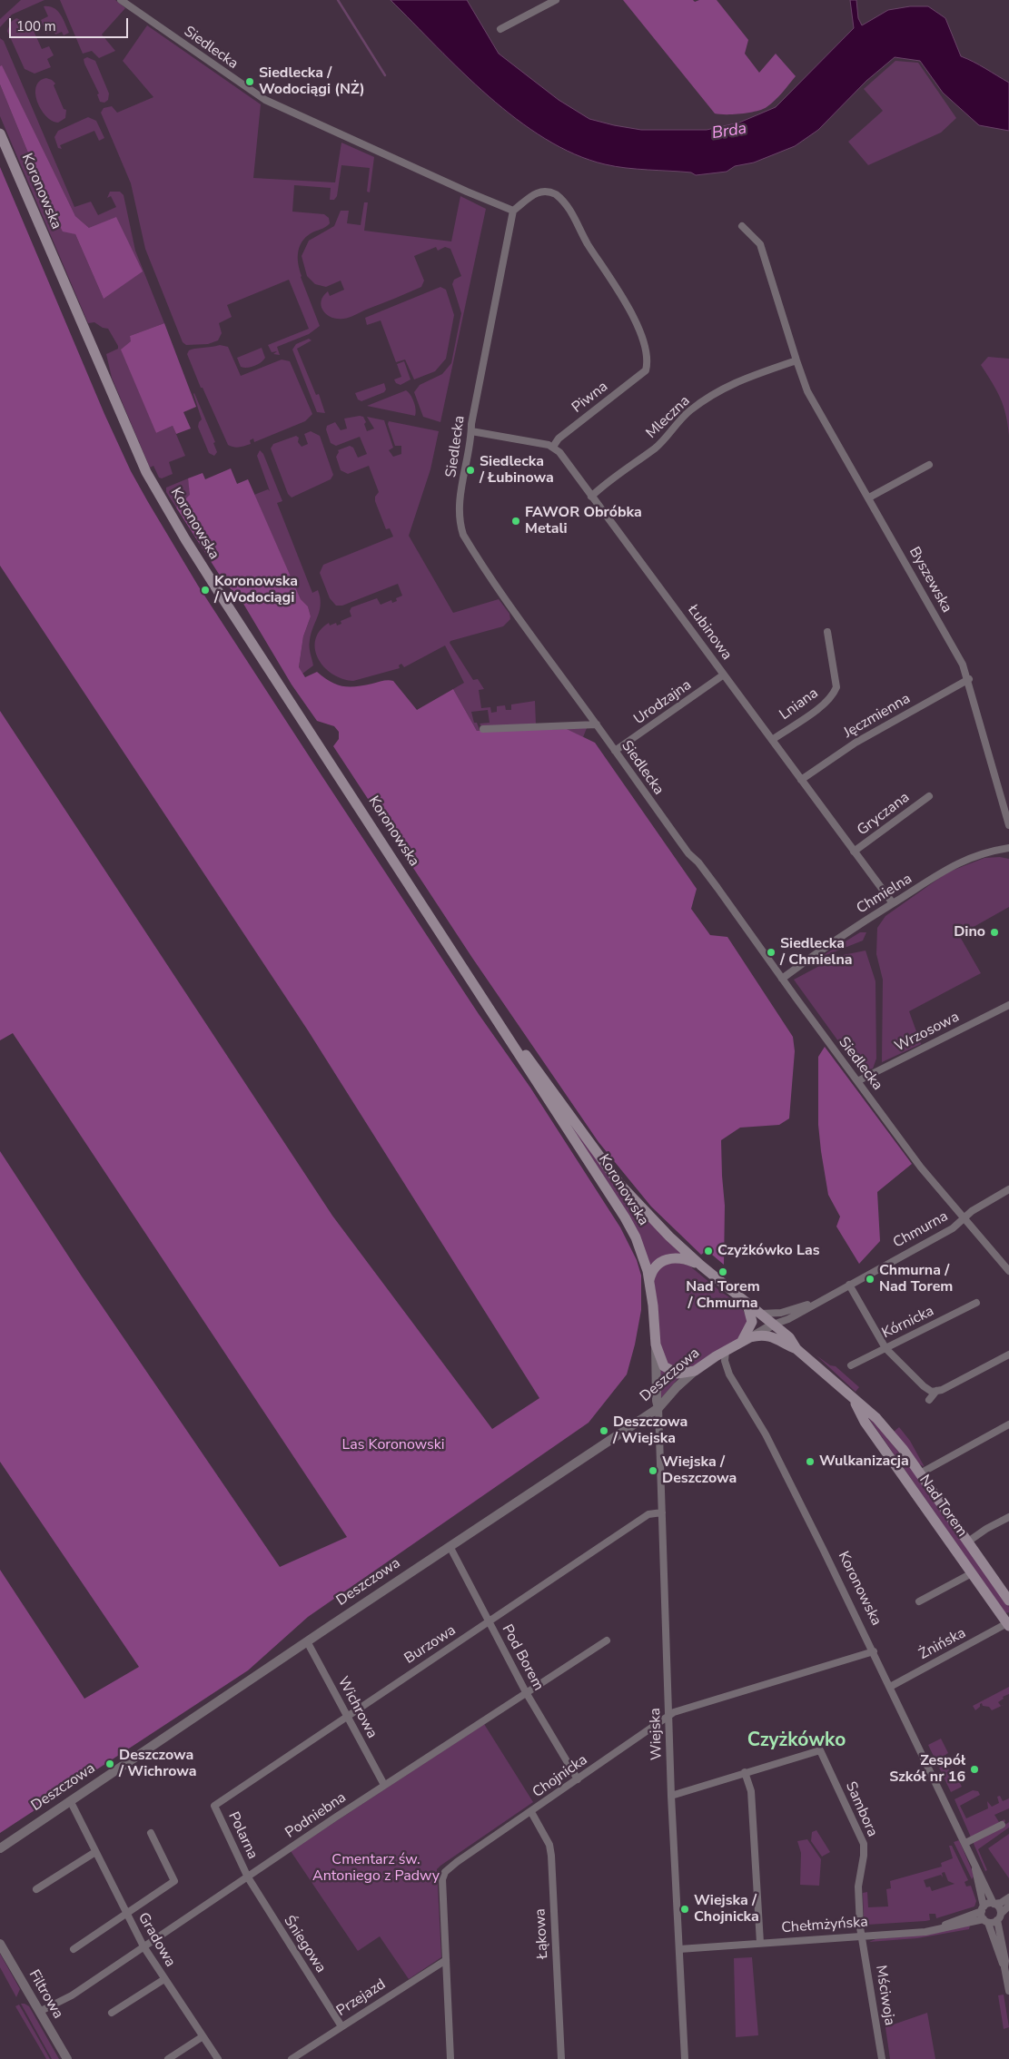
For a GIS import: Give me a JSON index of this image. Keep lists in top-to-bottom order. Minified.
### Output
{"streets":{"main road":["Koronowska","Deszczowa","Nad Torem"],"street":["Siedlecka","Piwna","Mleczna","Byszewska","Łubinowa","Urodzajna","Lniana","Jęczmienna","Gryczana","Chmielna","Wrzosowa","Chmurna","Kórnicka","Żnińska","Burzowa","Pod Borem","Wichrowa","Wiejska","Chojnicka","Sambora","Podniebna","Polarna","Chełmżyńska","Łąkowa","Gradowa","Śniegowa","Filtrowa","Mściwoja","Przejazd"]},"crossings":[["Siedlecka","Piwna"],["Siedlecka","Urodzajna"],["Siedlecka","Chmielna"],["Siedlecka","Wrzosowa"],["Siedlecka","Chmurna"],["Koronowska","Chmurna"],["Koronowska","Deszczowa"],["Koronowska","Nad Torem"],["Koronowska","Żnińska"],["Koronowska","Wiejska"],["Koronowska","Chojnicka"],["Koronowska","Chełmżyńska"],["Piwna","Łubinowa"],["Mleczna","Byszewska"],["Mleczna","Łubinowa"],["Byszewska","Jęczmienna"],["Łubinowa","Urodzajna"],["Łubinowa","Lniana"],["Łubinowa","Jęczmienna"],["Łubinowa","Gryczana"],["Łubinowa","Chmielna"],["Chmurna","Deszczowa"],["Chmurna","Nad Torem"],["Deszczowa","Nad Torem"],["Deszczowa","Pod Borem"],["Deszczowa","Wichrowa"],["Deszczowa","Wiejska"],["Deszczowa","Gradowa"],["Nad Torem","Żnińska"],["Burzowa","Pod Borem"],["Burzowa","Wichrowa"],["Burzowa","Wiejska"],["Burzowa","Polarna"],["Pod Borem","Chojnicka"],["Pod Borem","Podniebna"],["Wichrowa","Podniebna"],["Wiejska","Chojnicka"],["Wiejska","Chełmżyńska"],["Chojnicka","Łąkowa"],["Chojnicka","Przejazd"],["Sambora","Chełmżyńska"],["Sambora","Mściwoja"],["Podniebna","Polarna"],["Podniebna","Gradowa"],["Podniebna","Śniegowa"],["Podniebna","Filtrowa"],["Polarna","Śniegowa"],["Chełmżyńska","Mściwoja"],["Śniegowa","Przejazd"]],"districts":["Czyżkówko"],"water":["Brda"],"parks":["Las Koronowski","Cmentarz św. Antoniego z Padwy"],"places":["Siedlecka / Wodociągi (NŻ)","Siedlecka / Łubinowa","FAWOR Obróbka Metali","Koronowska / Wodociągi","Dino","Siedlecka / Chmielna","Czyżkówko Las","Nad Torem / Chmurna","Chmurna / Nad Torem","Deszczowa / Wiejska","Wulkanizacja","Wiejska / Deszczowa","Deszczowa / Wichrowa","Zespół Szkół nr 16","Wiejska / Chojnicka"],"scale_bar":"100 m"}
